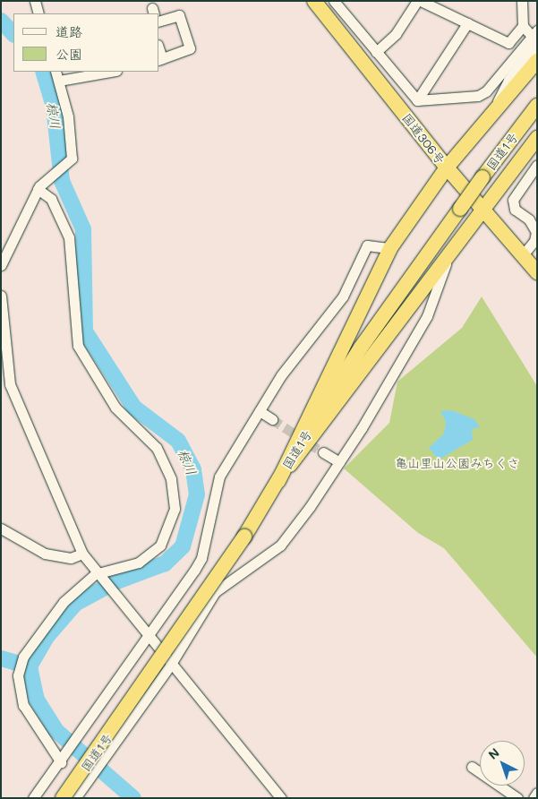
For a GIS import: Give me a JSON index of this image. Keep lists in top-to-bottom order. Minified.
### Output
{"streets":{"highway":["国道306号","国道1号"]},"water":["椋川"],"parks":["亀山里山公園みちくさ"],"legend":["道路","公園"],"north":"top left"}
